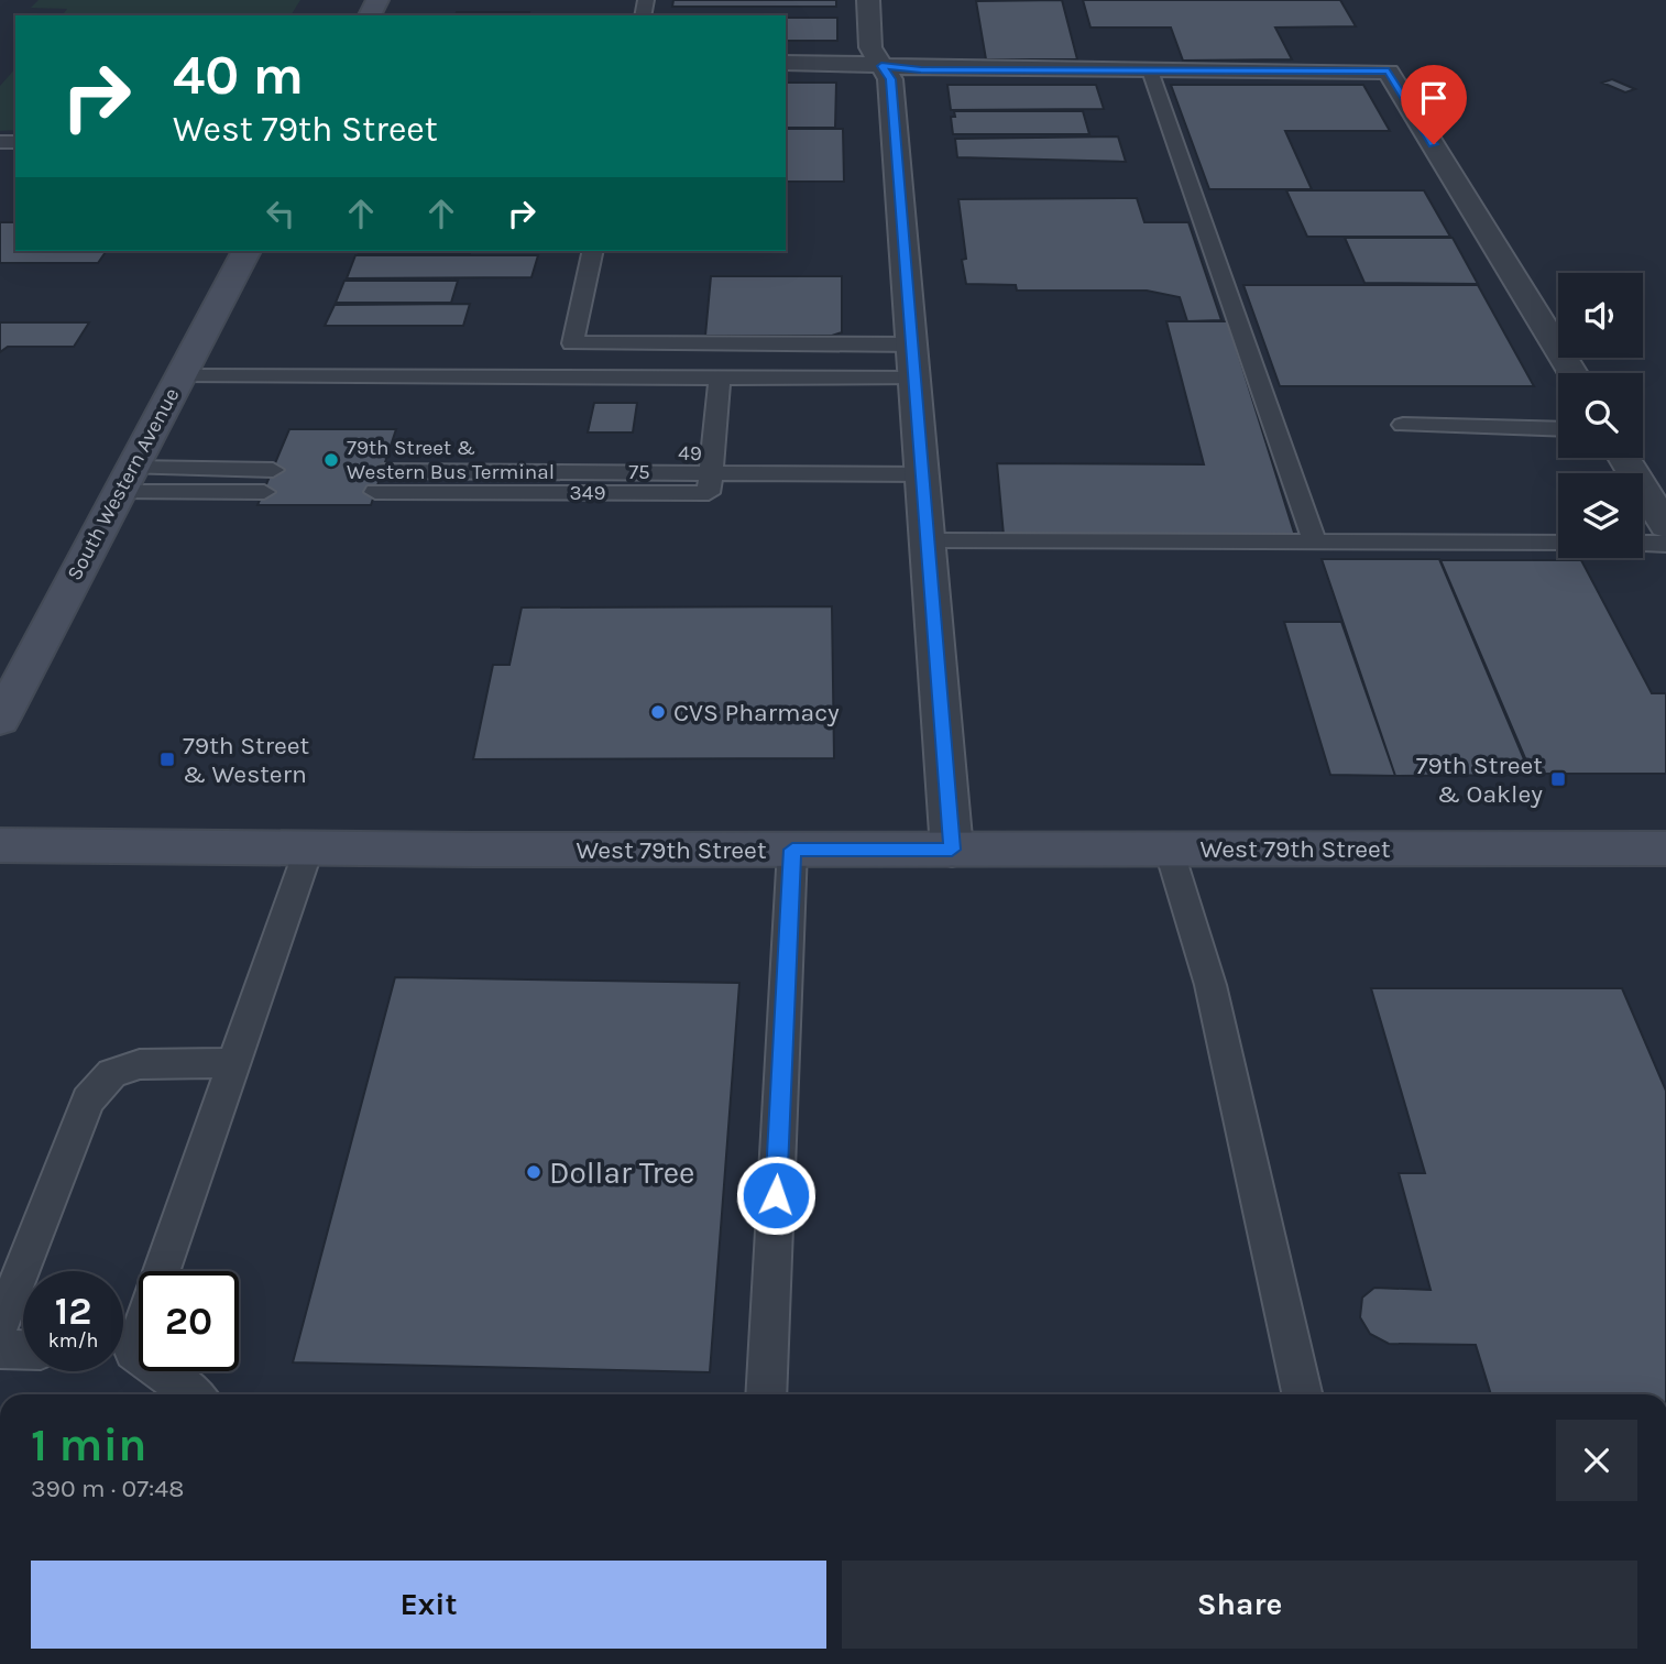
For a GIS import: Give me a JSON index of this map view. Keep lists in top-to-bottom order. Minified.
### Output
{"streets":{"main road":["South Western Avenue","West 79th Street"],"lane":["49","349"]},"crossings":[["49","349"]],"places":{"other":["79th Street & Western Bus Terminal","CVS Pharmacy","Dollar Tree"],"transit":["79th Street & Western","79th Street & Oakley"]},"page":{"turn":["40 m","West 79th Street"],"speed":"12 km/h","limit":"20","heading":["1 min","390 m · 07:48"],"buttons":["Exit","Share"]}}
